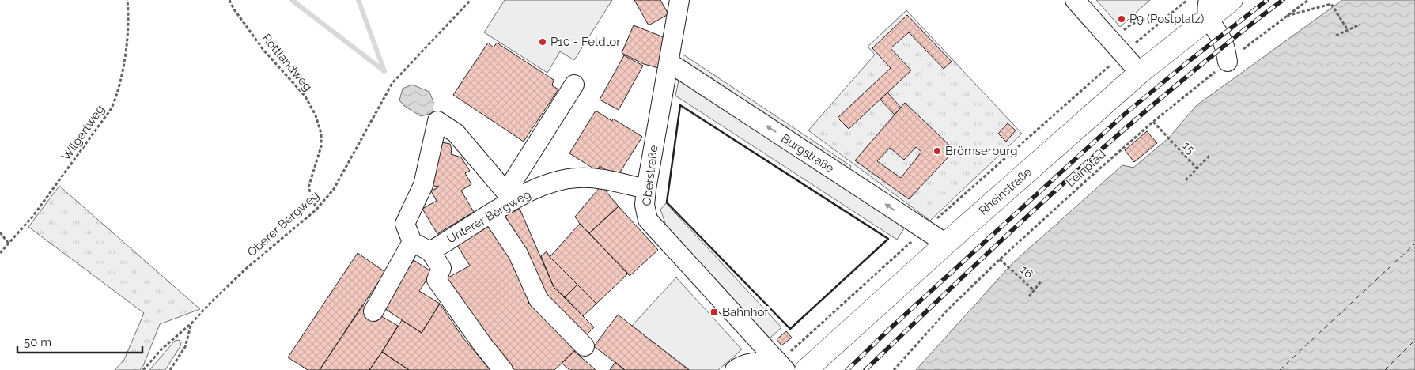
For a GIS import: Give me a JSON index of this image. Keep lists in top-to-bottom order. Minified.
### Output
{"streets":{"main road":["Rheinstraße"],"street":["Burgstraße","Oberstraße","Unterer Bergweg"],"path":["Rottlandweg","Wilgertweg","15","Leinpfad","Oberer Bergweg","16"]},"crossings":[["Rottlandweg","Oberer Bergweg"],["15","Leinpfad"],["Burgstraße","Oberstraße"],["Burgstraße","Rheinstraße"],["Leinpfad","16"],["Oberstraße","Unterer Bergweg"]],"one_way":["Burgstraße"],"places":{"other":["P9 (Postplatz)","P10 - Feldtor","Brömserburg"],"transit":["Bahnhof"]},"scale_bar":"50 m"}
